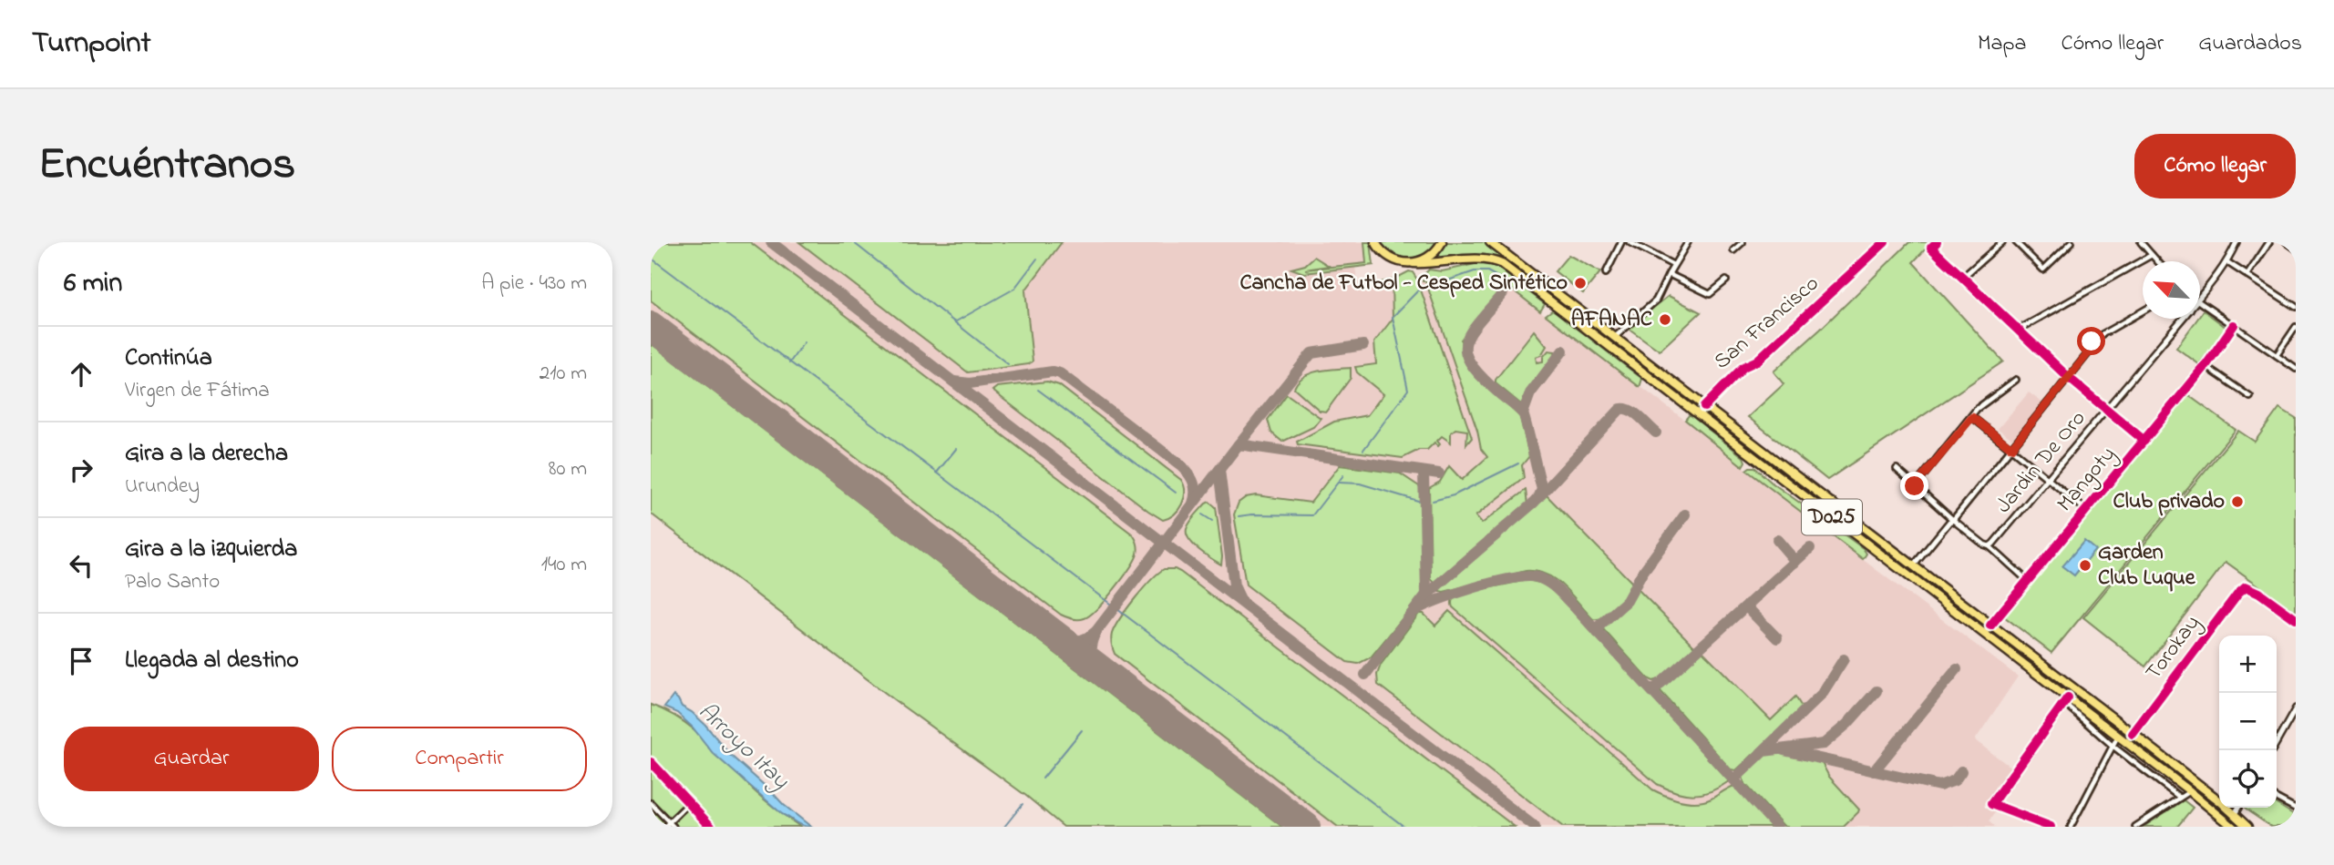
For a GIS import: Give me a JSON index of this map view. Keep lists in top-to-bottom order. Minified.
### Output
{"streets":{"highway":["D025"],"street":["San Francisco","Jardin De Oro","Mangoty","Torokay"]},"crossings":[["San Francisco","D025"],["Mangoty","D025"],["D025","Torokay"]],"water":["Arroyo Itay"],"places":["Cancha de Futbol - Cesped Sintético","AFANAC","Club privado","Garden Club Luque"],"north":"top left","page":{"header":"Turnpoint","nav":["Mapa","Cómo llegar","Guardados"],"title":"Encuéntranos","buttons":["Cómo llegar",["Guardar","Compartir"]],"heading":["6 min","A pie · 430 m"],"list":[["Continúa","Virgen de Fátima","210 m"],["Gira a la derecha","Urundey","80 m"],["Gira a la izquierda","Palo Santo","140 m"],"Llegada al destino"],"map_buttons":["+","−"]}}
